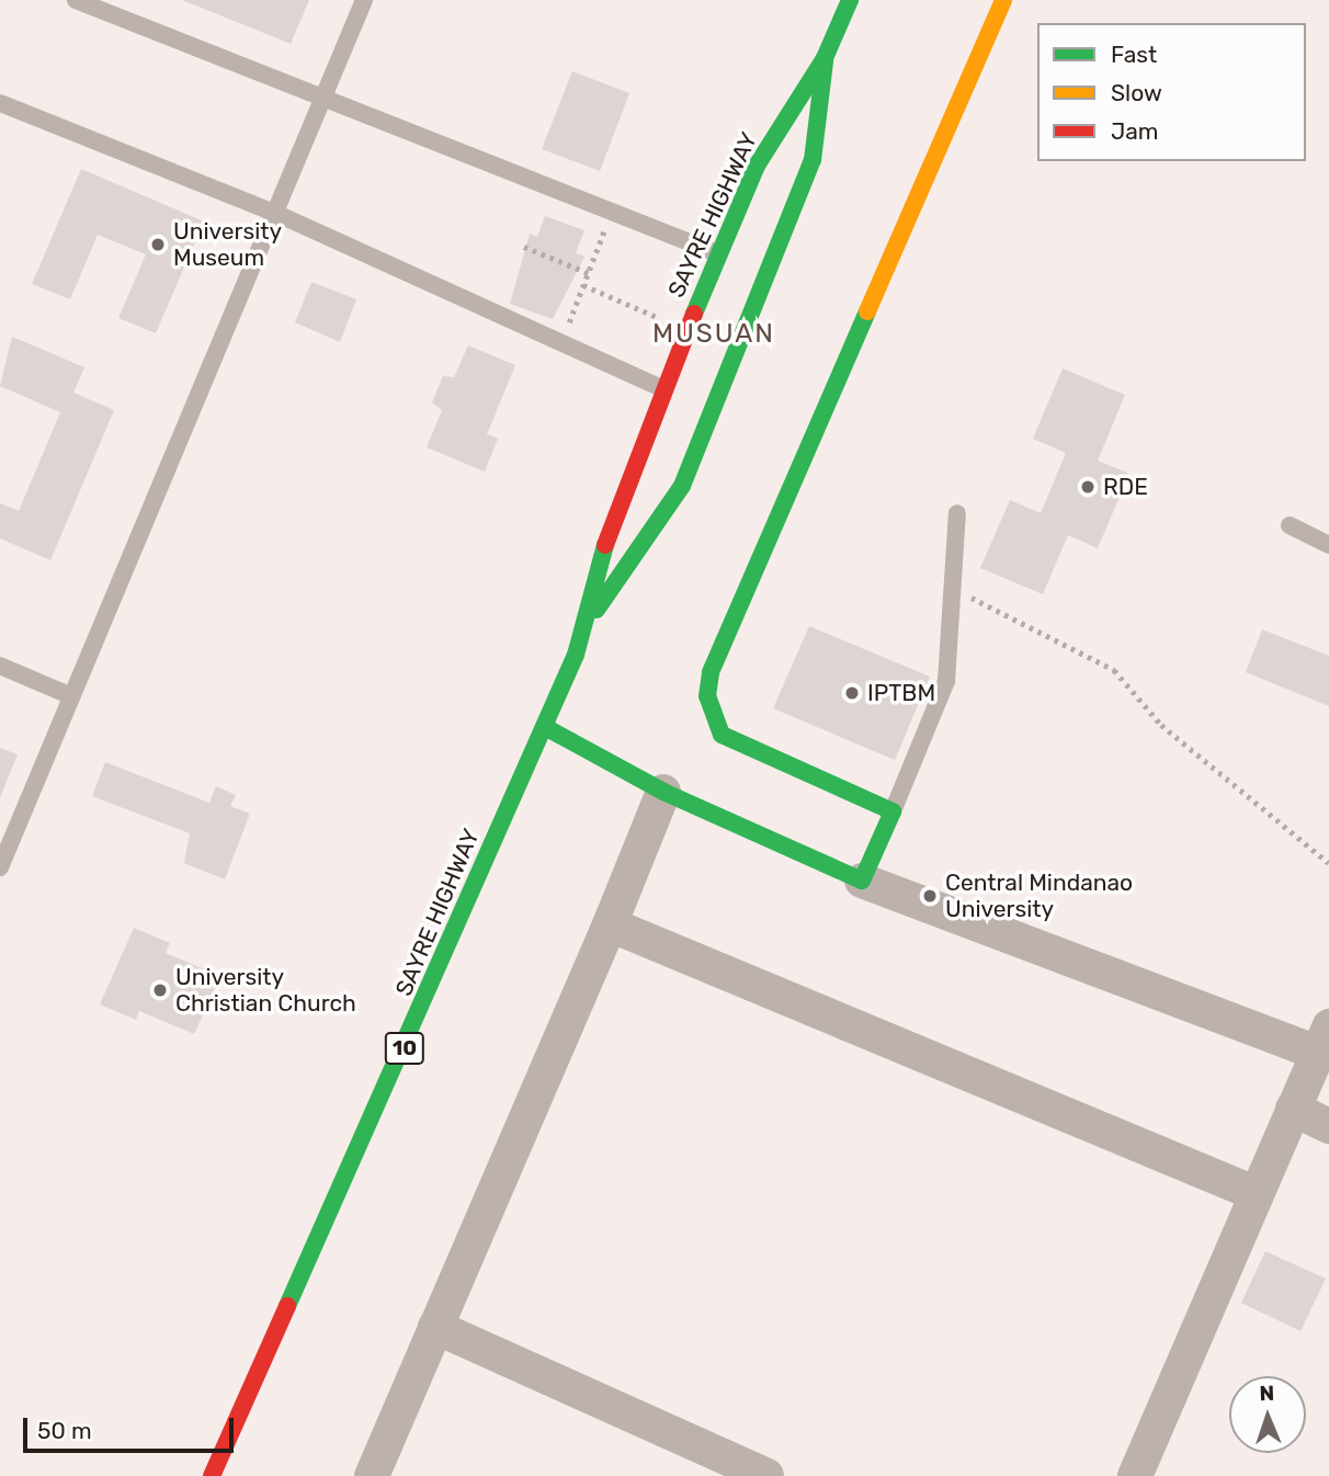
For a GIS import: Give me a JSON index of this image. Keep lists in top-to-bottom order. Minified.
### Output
{"streets":{"main road":["SAYRE HIGHWAY","10"]},"districts":["MUSUAN"],"places":["University Museum","RDE","IPTBM","Central Mindanao University","University Christian Church"],"legend":["Fast","Slow","Jam"],"scale_bar":"50 m","north":"top"}
